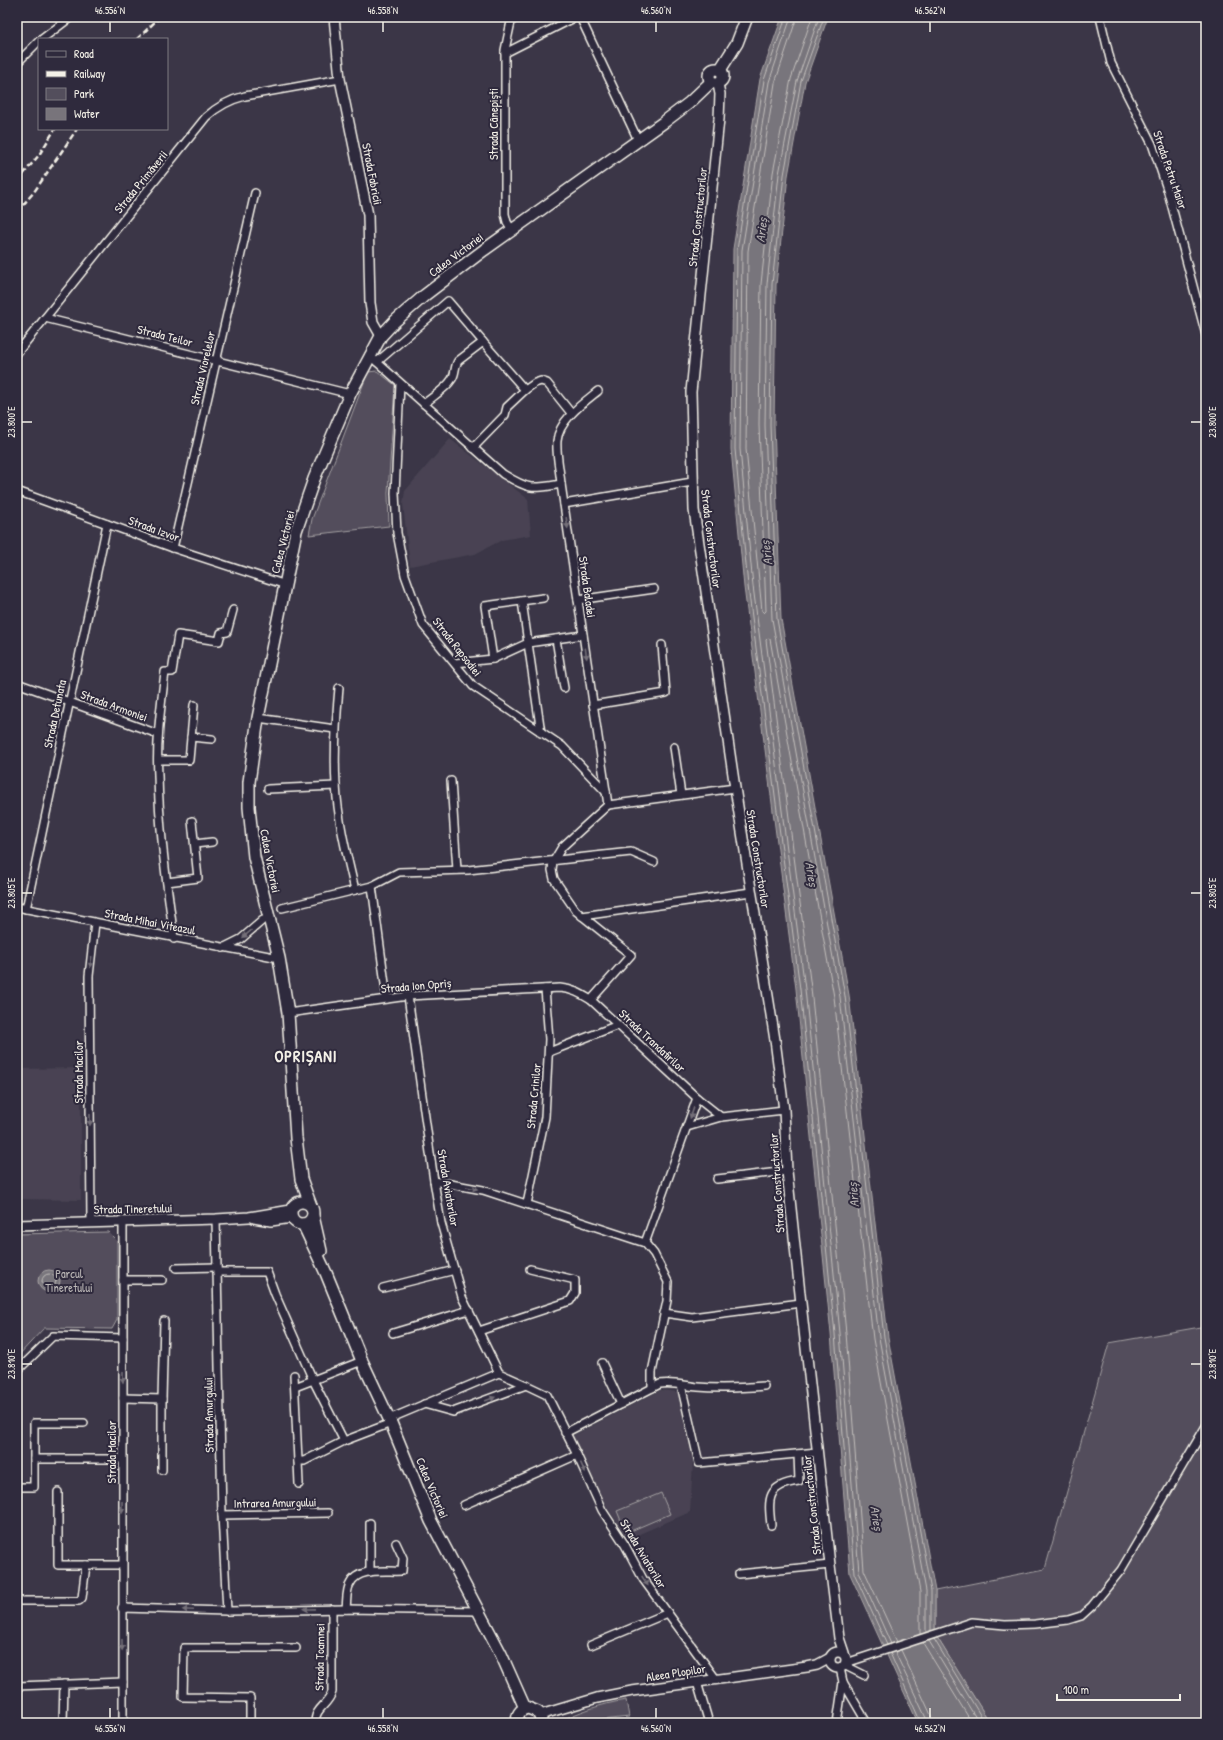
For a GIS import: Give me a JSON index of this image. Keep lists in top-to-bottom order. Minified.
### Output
{"streets":{"main road":["Calea Victoriei"],"street":["Strada Cânepiști","Strada Petru Maior","Strada Fabricii","Strada Primăverii","Strada Constructorilor","Strada Teilor","Strada Viorelelor","Strada Izvor","Strada Baladei","Strada Rapsodiei","Strada Armoniei","Strada Detunata","Strada Mihai Viteazul","Strada Ion Opriș","Strada Trandafirilor","Strada Macilor","Strada Crinilor","Strada Aviatorilor","Strada Tineretului","Strada Amurgului","Intrarea Amurgului","Strada Toamnei","Aleea Plopilor"]},"crossings":[["Strada Cânepiști","Calea Victoriei"],["Strada Fabricii","Strada Primăverii"],["Strada Fabricii","Calea Victoriei"],["Strada Primăverii","Strada Teilor"],["Strada Constructorilor","Calea Victoriei"],["Strada Constructorilor","Aleea Plopilor"],["Calea Victoriei","Strada Teilor"],["Calea Victoriei","Strada Izvor"],["Calea Victoriei","Strada Mihai Viteazul"],["Calea Victoriei","Strada Ion Opriș"],["Calea Victoriei","Strada Tineretului"],["Strada Teilor","Strada Viorelelor"],["Strada Viorelelor","Strada Izvor"],["Strada Izvor","Strada Detunata"],["Strada Baladei","Strada Rapsodiei"],["Strada Armoniei","Strada Detunata"],["Strada Armoniei","Strada Mihai Viteazul"],["Strada Detunata","Strada Mihai Viteazul"],["Strada Mihai Viteazul","Strada Macilor"],["Strada Ion Opriș","Strada Trandafirilor"],["Strada Ion Opriș","Strada Crinilor"],["Strada Ion Opriș","Strada Aviatorilor"],["Strada Trandafirilor","Strada Crinilor"],["Strada Macilor","Strada Tineretului"],["Strada Aviatorilor","Aleea Plopilor"],["Strada Tineretului","Strada Amurgului"],["Strada Amurgului","Intrarea Amurgului"]],"one_way":["Strada Macilor"],"districts":["OPRIȘANI"],"water":["Arieș"],"parks":["Parcul Tineretului"],"legend":["Road","Railway","Park","Water"],"scale_bar":"100 m","coordinates":["46.556°N","46.558°N","46.560°N","46.562°N","23.800°E","23.805°E","23.810°E"]}
